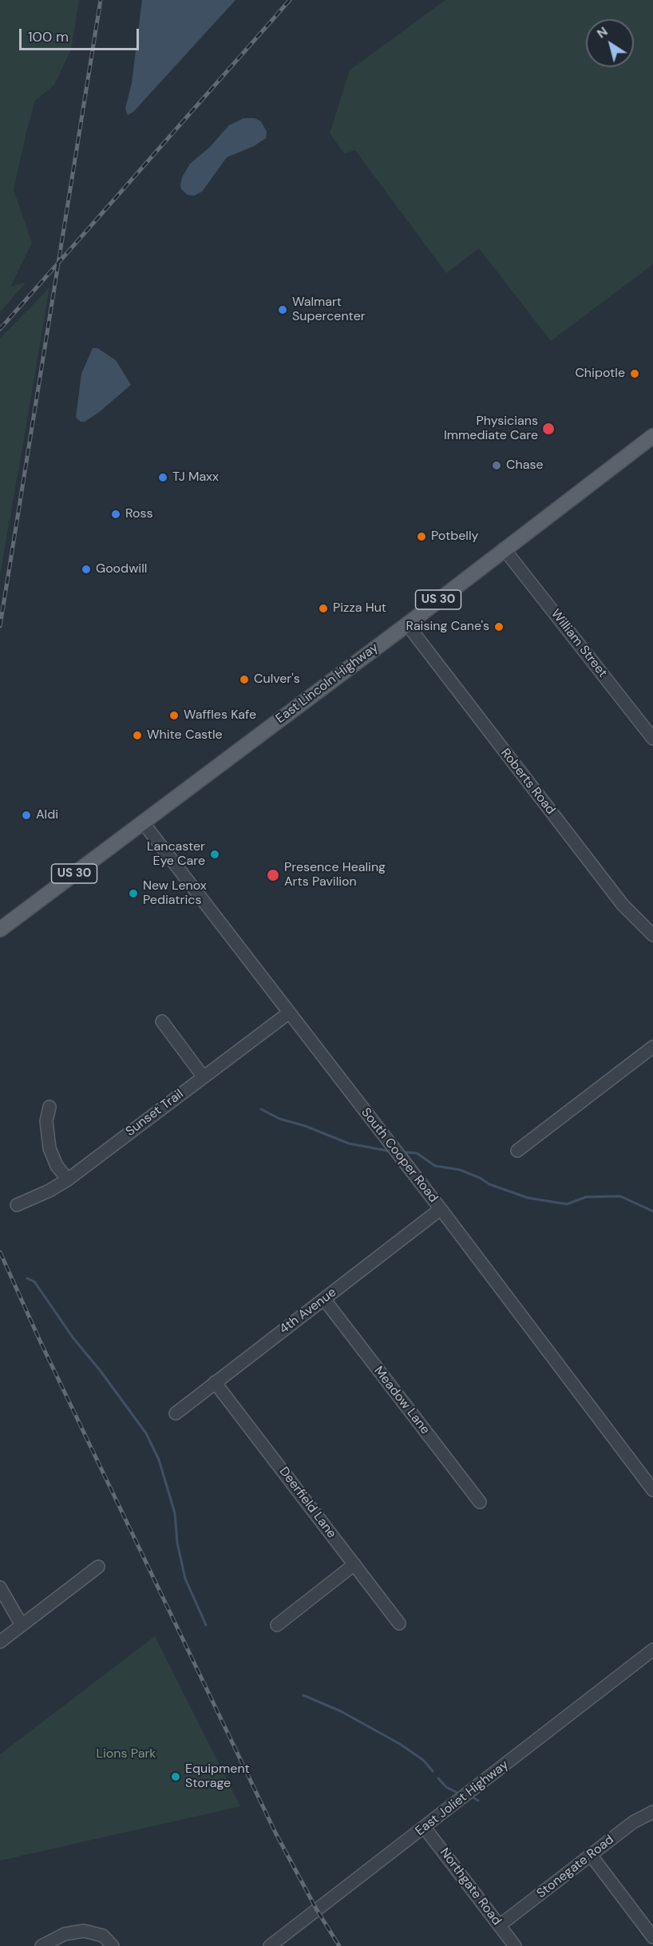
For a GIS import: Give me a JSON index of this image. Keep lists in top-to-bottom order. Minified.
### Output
{"streets":{"main road":["US 30","East Lincoln Highway"],"street":["William Street","Roberts Road","Sunset Trail","South Cooper Road","4th Avenue","Meadow Lane","Deerfield Lane","East Joliet Highway","Stonegate Road","Northgate Road"]},"crossings":[["William Street","East Lincoln Highway"],["East Lincoln Highway","Roberts Road"],["East Lincoln Highway","South Cooper Road"],["Sunset Trail","South Cooper Road"],["South Cooper Road","4th Avenue"],["4th Avenue","Meadow Lane"],["4th Avenue","Deerfield Lane"],["East Joliet Highway","Northgate Road"],["Stonegate Road","Northgate Road"]],"parks":["Lions Park"],"places":["Walmart Supercenter","Chipotle","Physicians Immediate Care","Chase","TJ Maxx","Ross","Potbelly","Goodwill","Pizza Hut","Raising Cane's","Culver's","Waffles Kafe","White Castle","Aldi","Lancaster Eye Care","Presence Healing Arts Pavilion","New Lenox Pediatrics","Equipment Storage"],"scale_bar":"100 m","north":"top left"}
